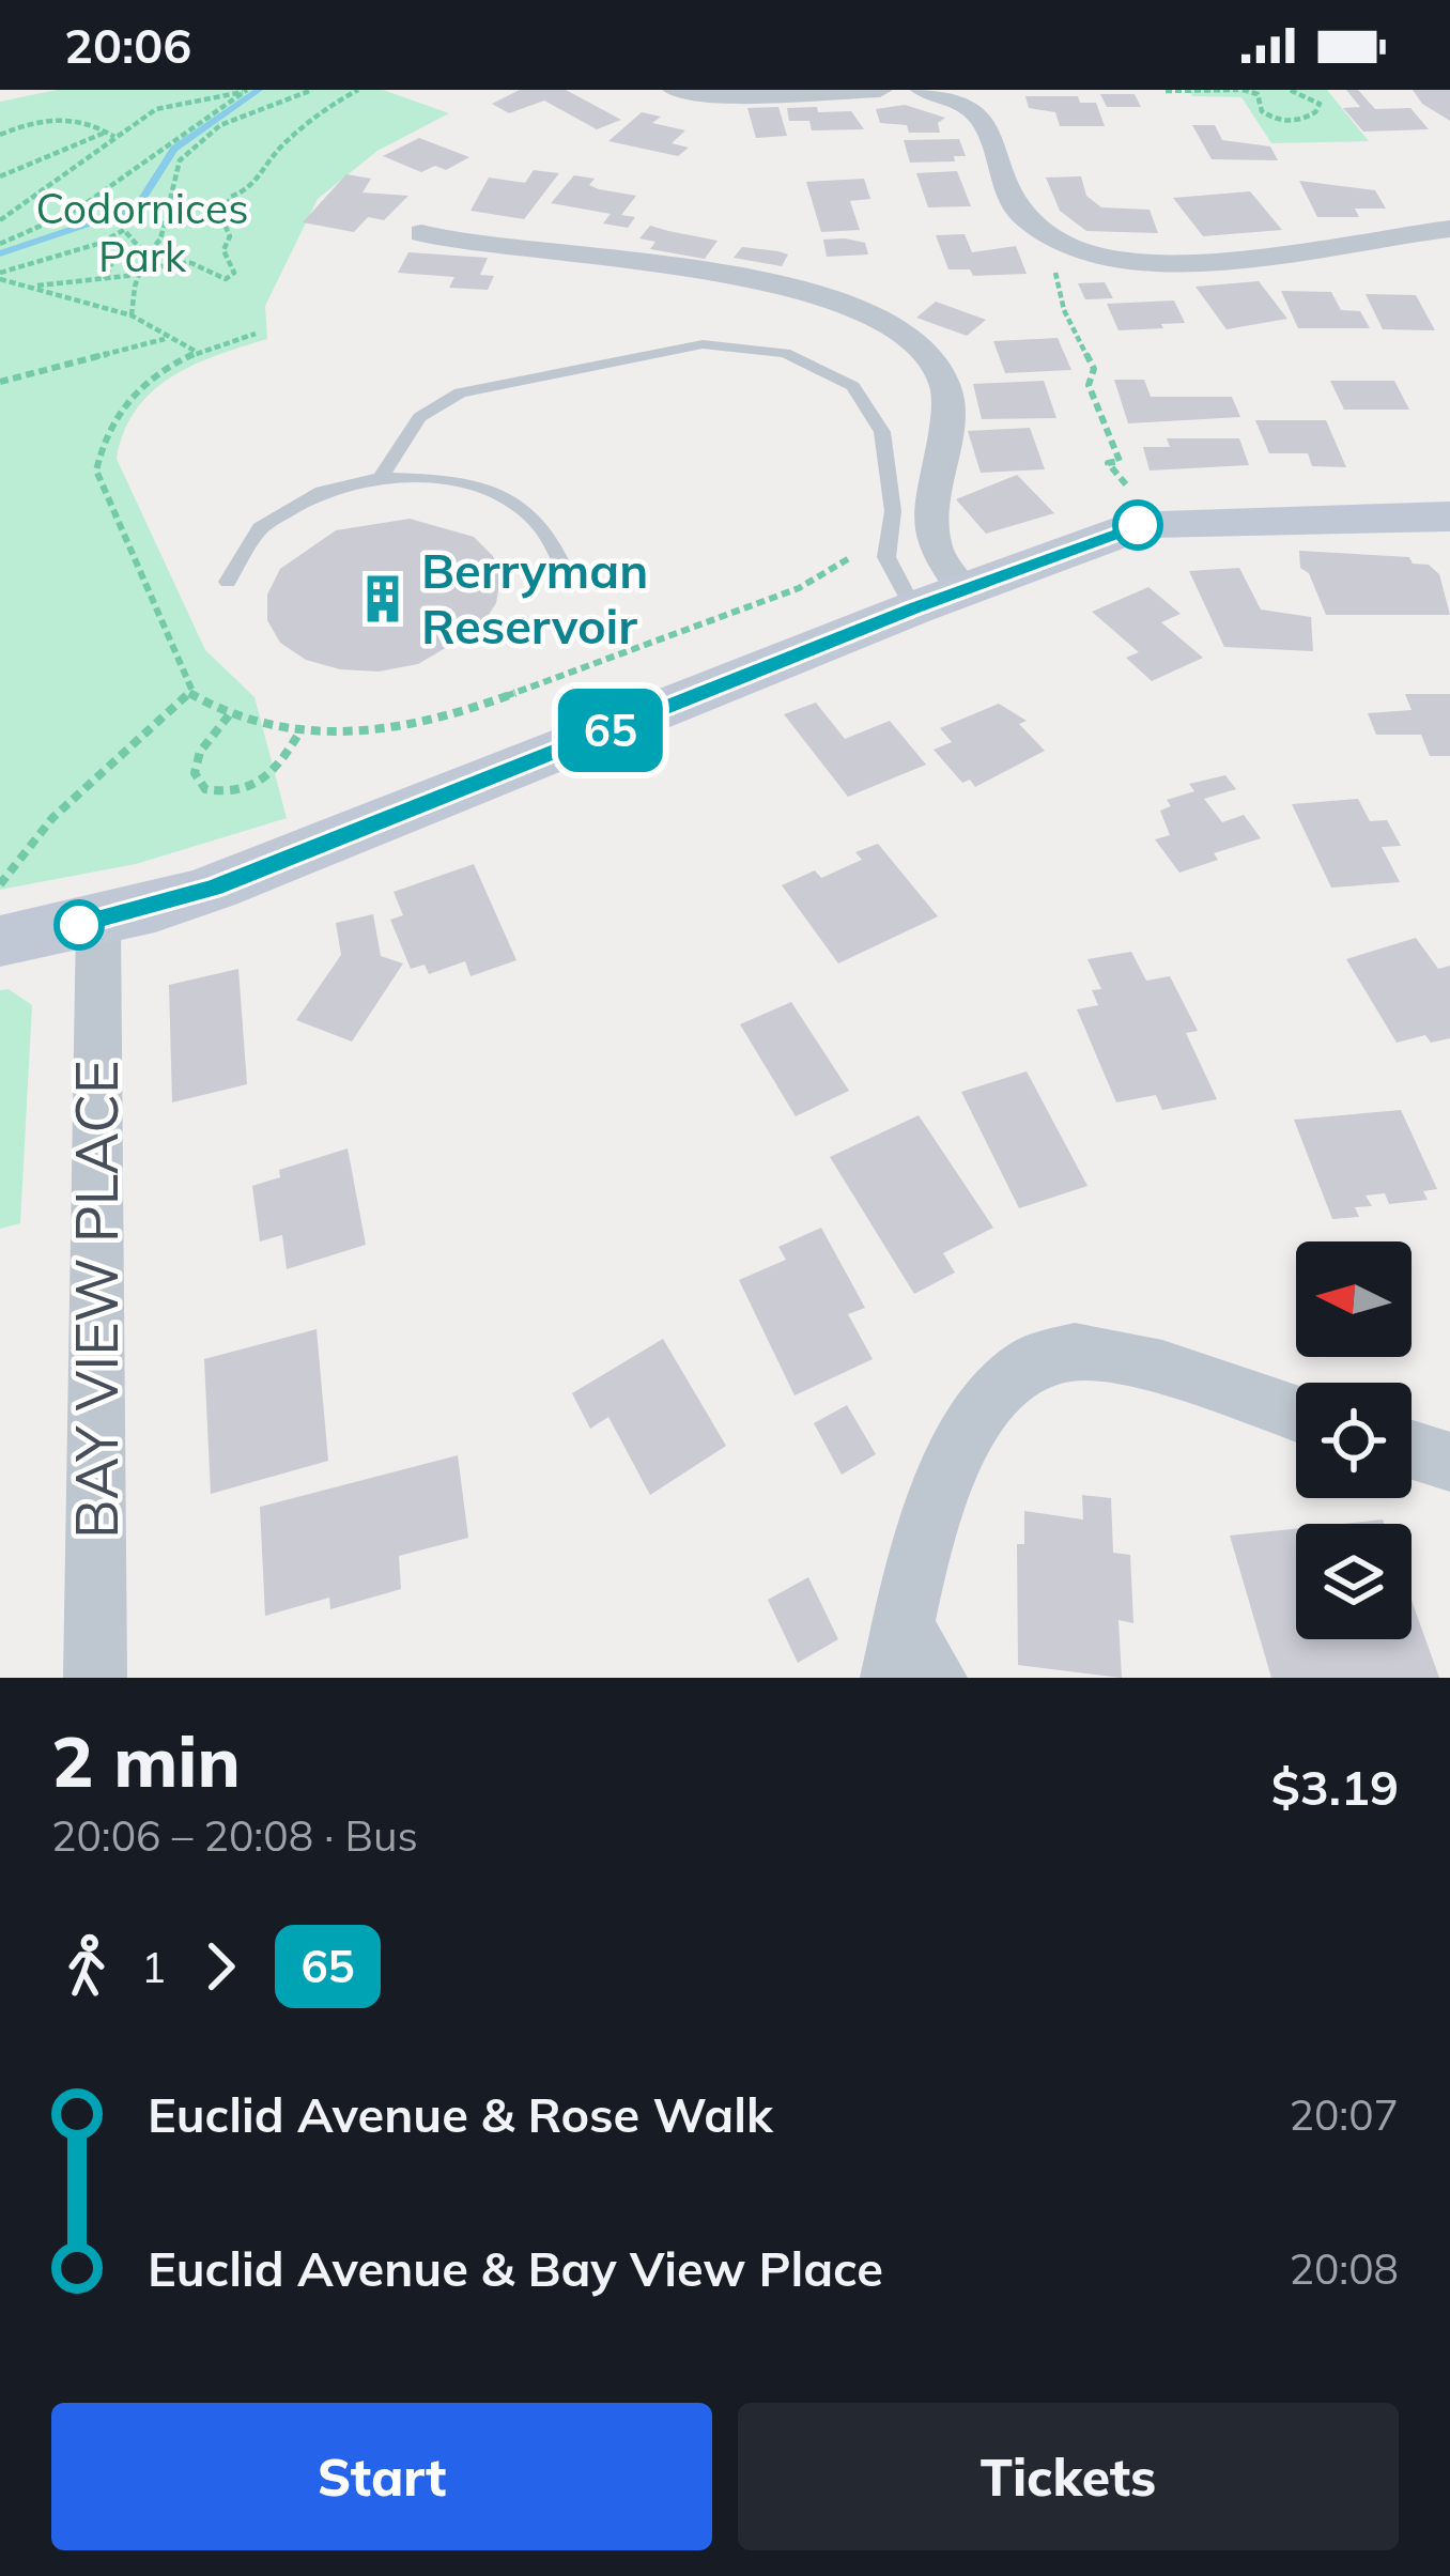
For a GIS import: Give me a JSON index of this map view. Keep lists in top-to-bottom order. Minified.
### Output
{"streets":{"street":["BAY VIEW PLACE"]},"parks":["Codornices Park"],"places":{"building":["Berryman Reservoir"]},"lines":["bus line 65"],"north":"left","page":{"status":"20:06","on_map":"65","heading":["2 min","20:06 – 20:08 · Bus","$3.19"],"legs":["1","65"],"list":[{"name":"Euclid Avenue & Rose Walk","value":"20:07"},{"name":"Euclid Avenue & Bay View Place","value":"20:08"}],"buttons":["Start","Tickets"]}}
